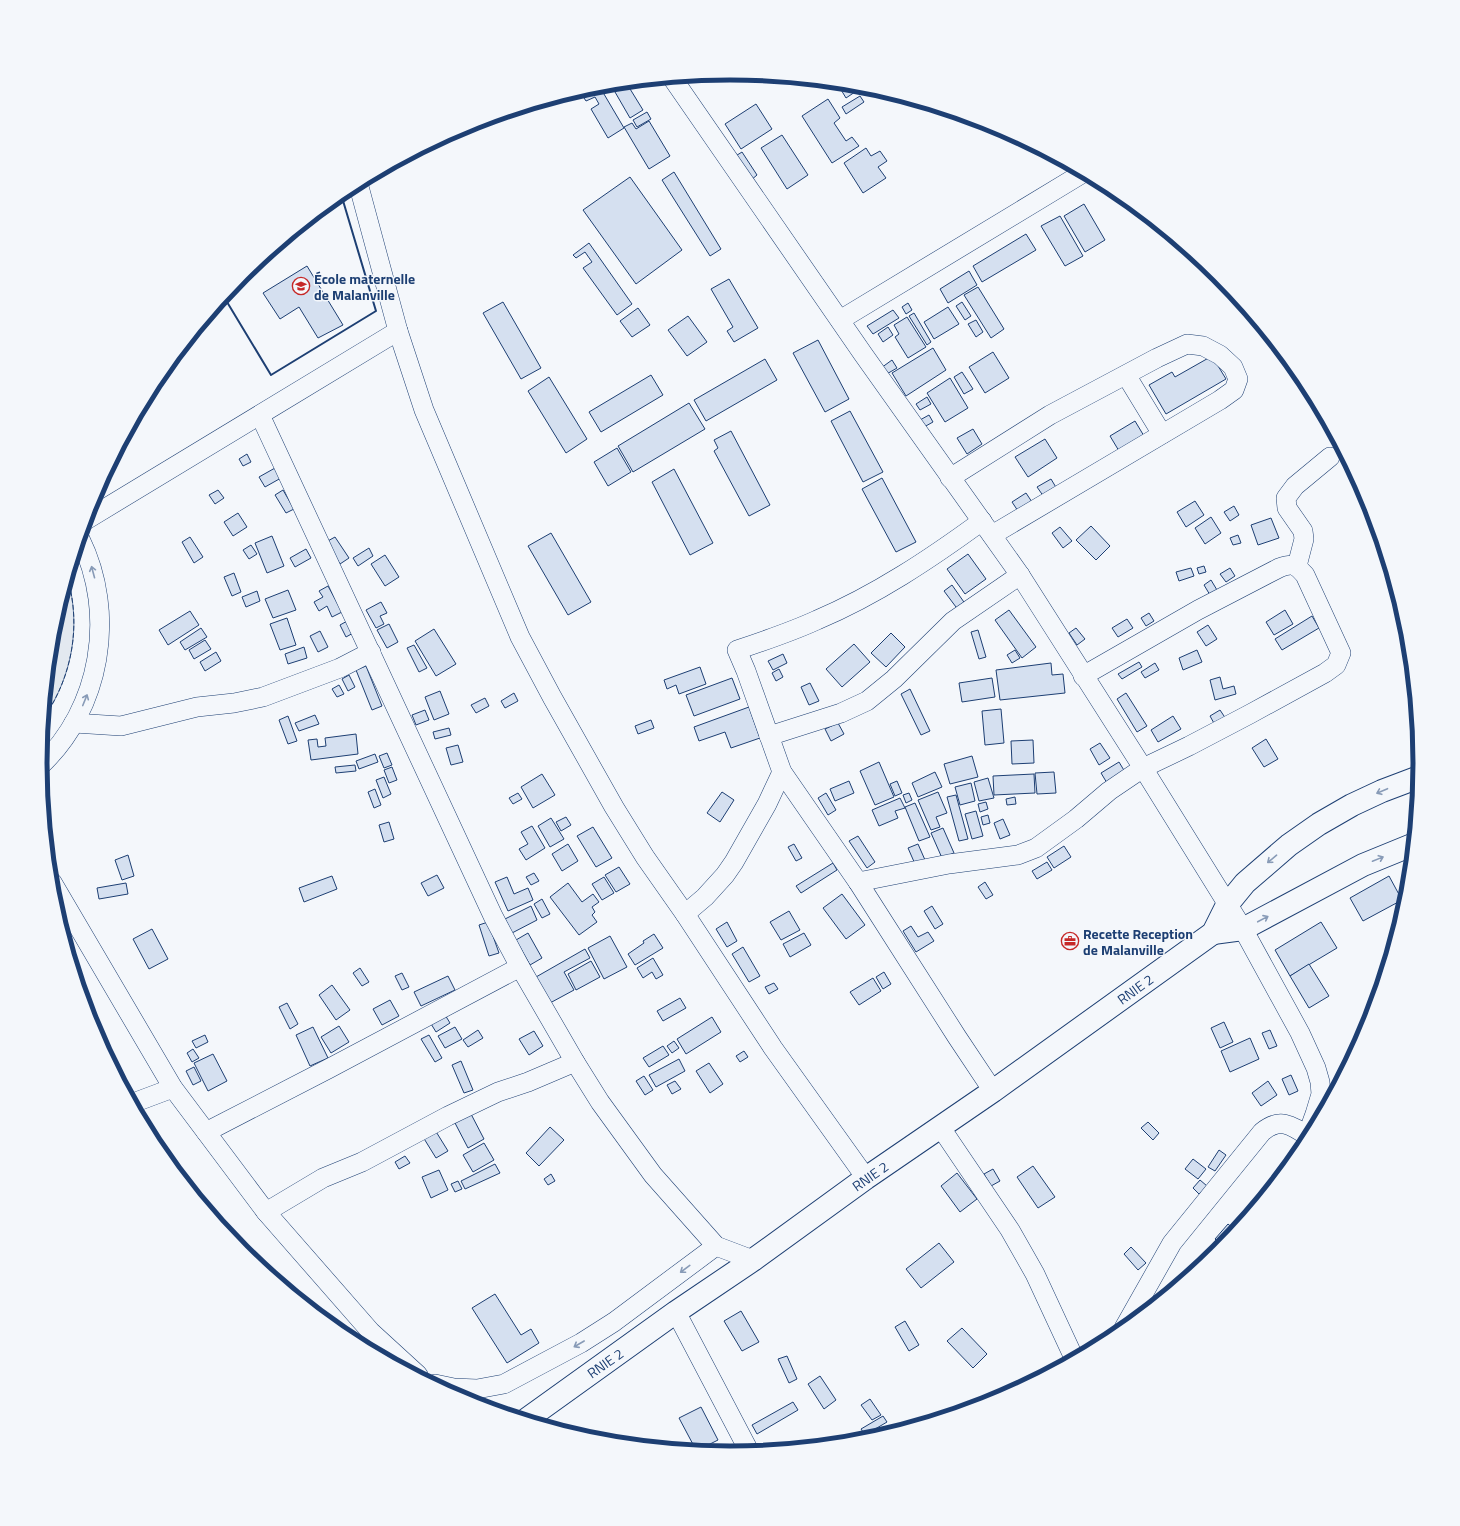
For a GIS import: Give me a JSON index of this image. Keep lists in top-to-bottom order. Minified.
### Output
{"streets":{"main road":["RNIE 2"]},"places":{"school or university":["École maternelle de Malanville"],"office":["Recette Reception de Malanville"]}}
